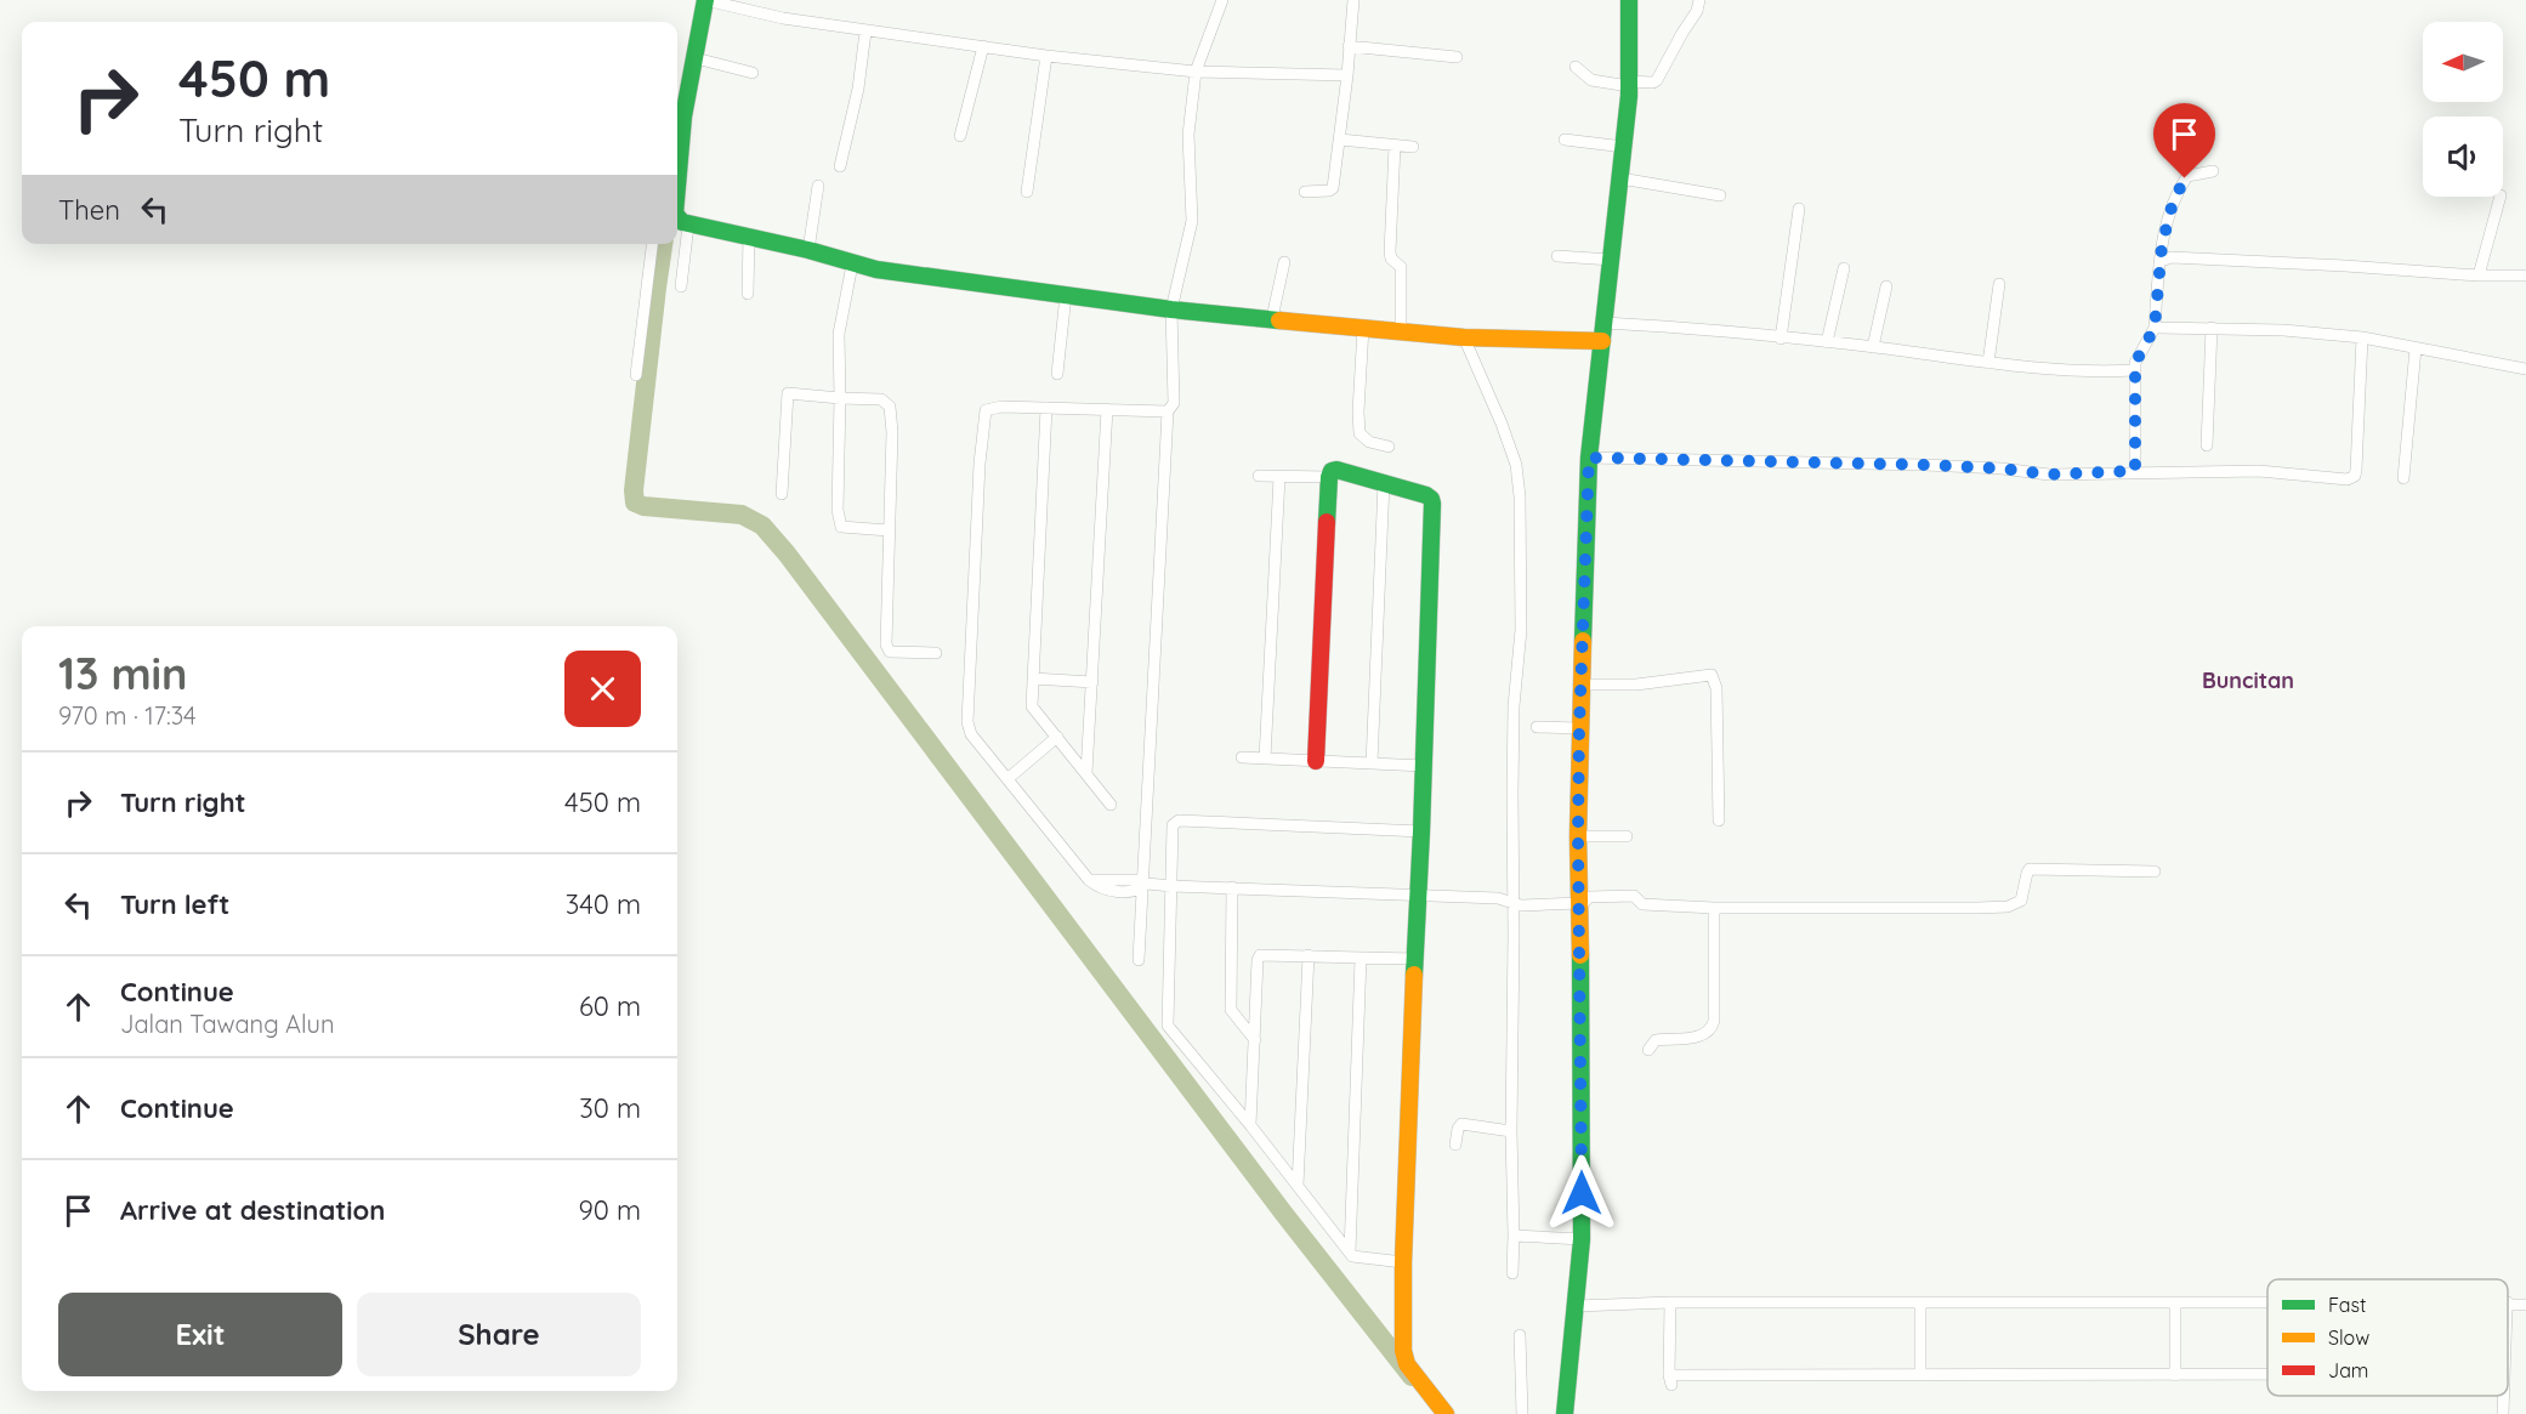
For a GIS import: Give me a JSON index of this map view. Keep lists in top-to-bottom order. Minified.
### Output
{"districts":["Buncitan"],"legend":["Fast","Slow","Jam"],"north":"left","page":{"turn":["450 m","Turn right"],"then":"Then","heading":["13 min","970 m · 17:34"],"list":[{"name":"Turn right","value":"450 m"},{"name":"Turn left","value":"340 m"},{"name":"Continue","note":"Jalan Tawang Alun","value":"60 m"},{"name":"Continue","value":"30 m"},{"name":"Arrive at destination","value":"90 m"}],"buttons":["Exit","Share"]}}
